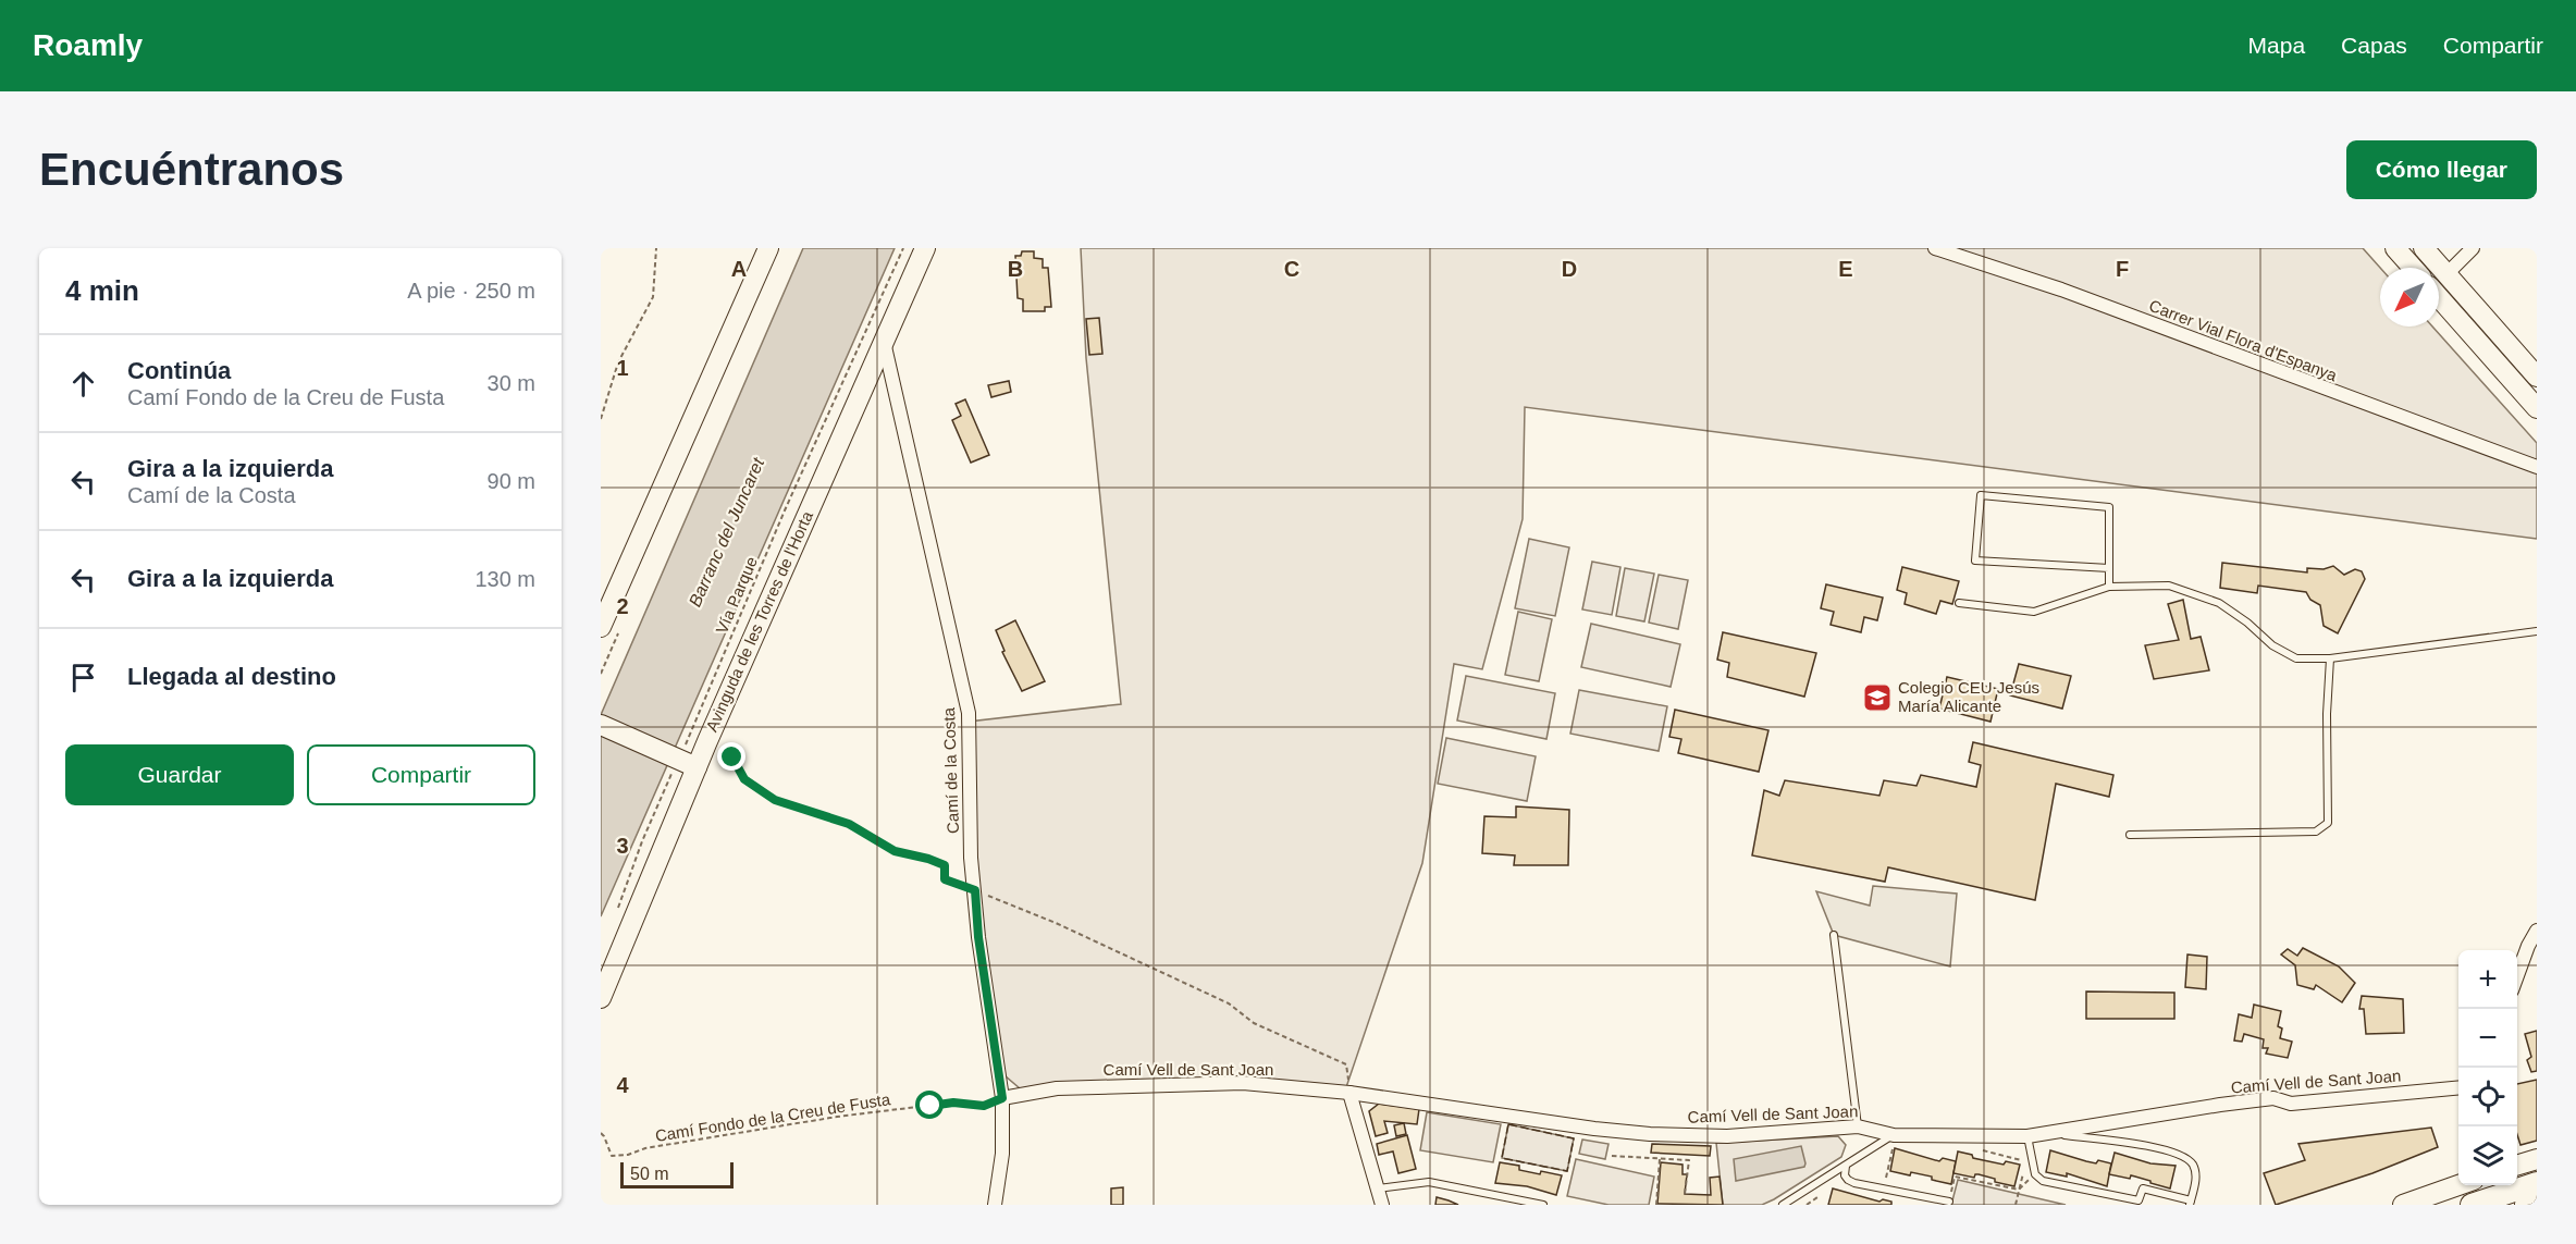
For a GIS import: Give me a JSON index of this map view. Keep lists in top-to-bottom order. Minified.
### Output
{"streets":{"main road":["Avinguda de les Torres de l'Horta"],"street":["Carrer Vial Flora d'Espanya","Camí de la Costa","Camí Vell de Sant Joan"],"path":["Vía Parque","Camí Fondo de la Creu de Fusta"]},"crossings":[["Vía Parque","Avinguda de les Torres de l'Horta"],["Avinguda de les Torres de l'Horta","Camí de la Costa"],["Camí de la Costa","Camí Vell de Sant Joan"],["Camí de la Costa","Camí Fondo de la Creu de Fusta"],["Camí Vell de Sant Joan","Camí Fondo de la Creu de Fusta"]],"water":["Barranc del Juncaret"],"places":{"school or university":["Colegio CEU Jesús María Alicante"]},"scale_bar":"50 m","north":"bottom left","page":{"header":"Roamly","nav":["Mapa","Capas","Compartir"],"buttons":["Cómo llegar",["Guardar","Compartir"]],"title":"Encuéntranos","heading":["4 min","A pie · 250 m"],"list":[["Continúa","Camí Fondo de la Creu de Fusta","30 m"],["Gira a la izquierda","Camí de la Costa","90 m"],["Gira a la izquierda","130 m"],"Llegada al destino"],"map_buttons":["+","−"],"scale":"50 m"},"grid":{"columns":["A","B","C","D","E","F"],"rows":["1","2","3","4"]}}
